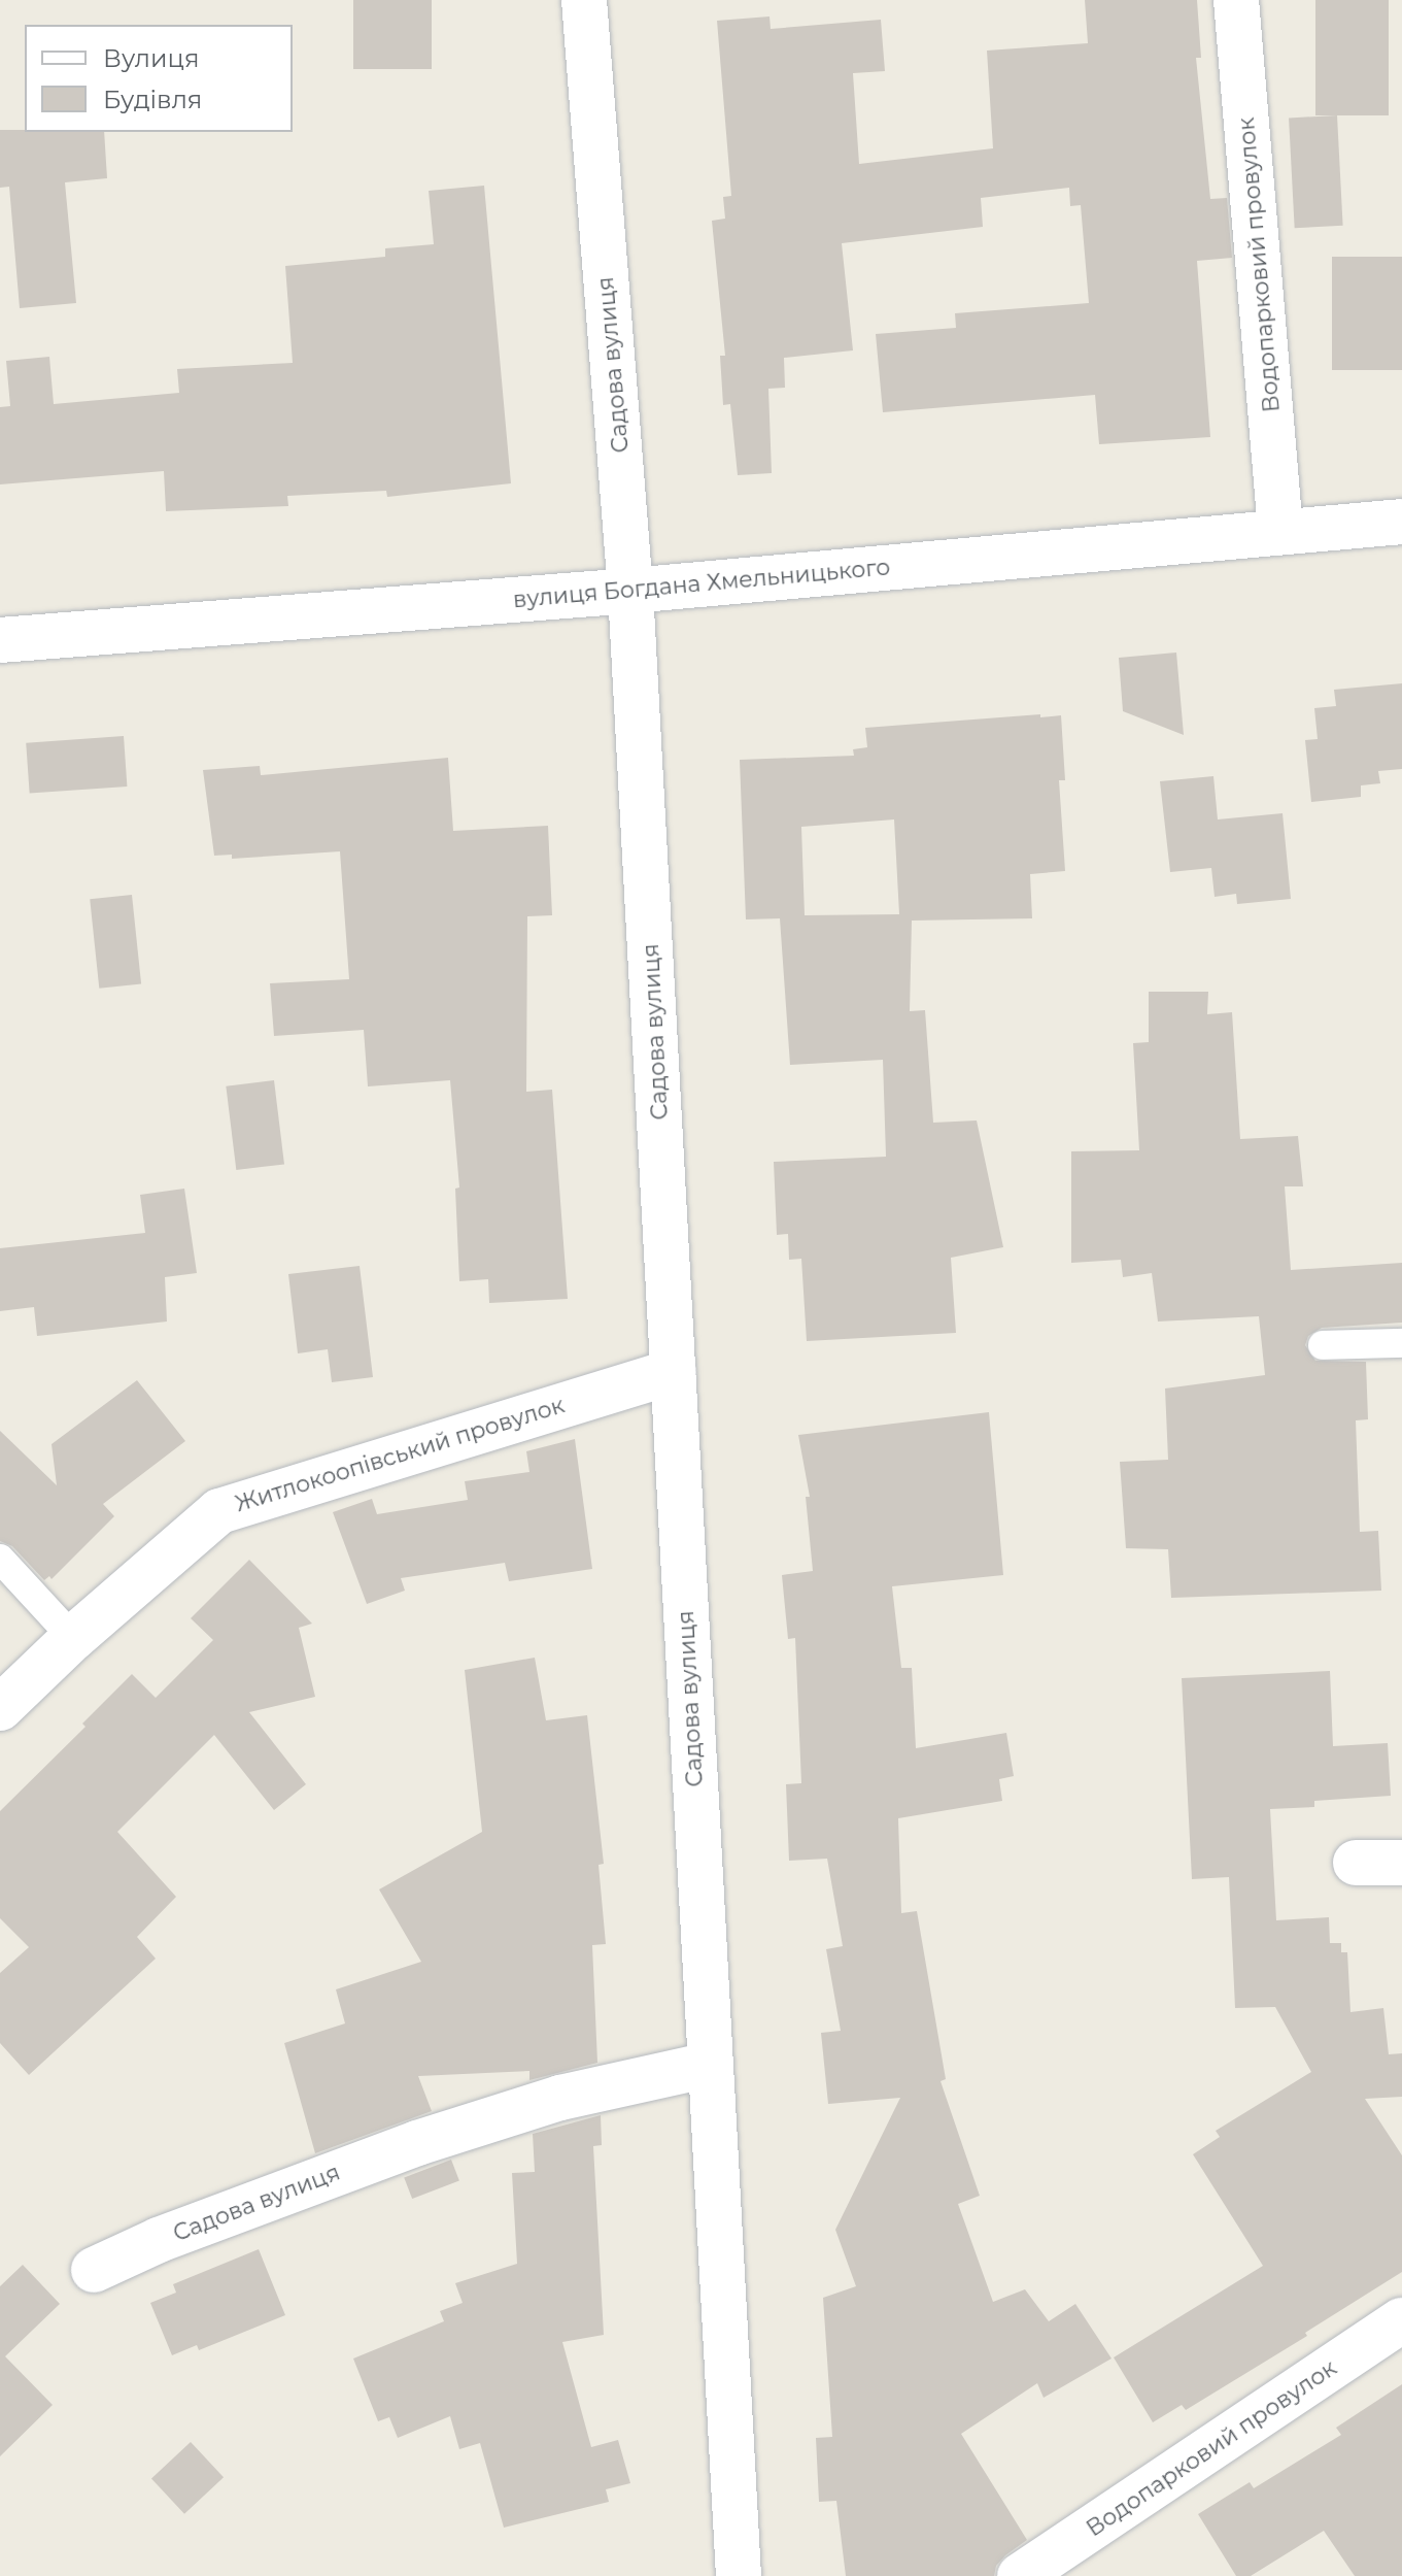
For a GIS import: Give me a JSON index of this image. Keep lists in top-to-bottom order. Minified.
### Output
{"streets":{"street":["Водопарковий провулок","Садова вулиця","вулиця Богдана Хмельницького","Житлокоопівський провулок"]},"crossings":[["Водопарковий провулок","вулиця Богдана Хмельницького"],["Садова вулиця","вулиця Богдана Хмельницького"],["Садова вулиця","Житлокоопівський провулок"]],"legend":["Вулиця","Будівля"]}
